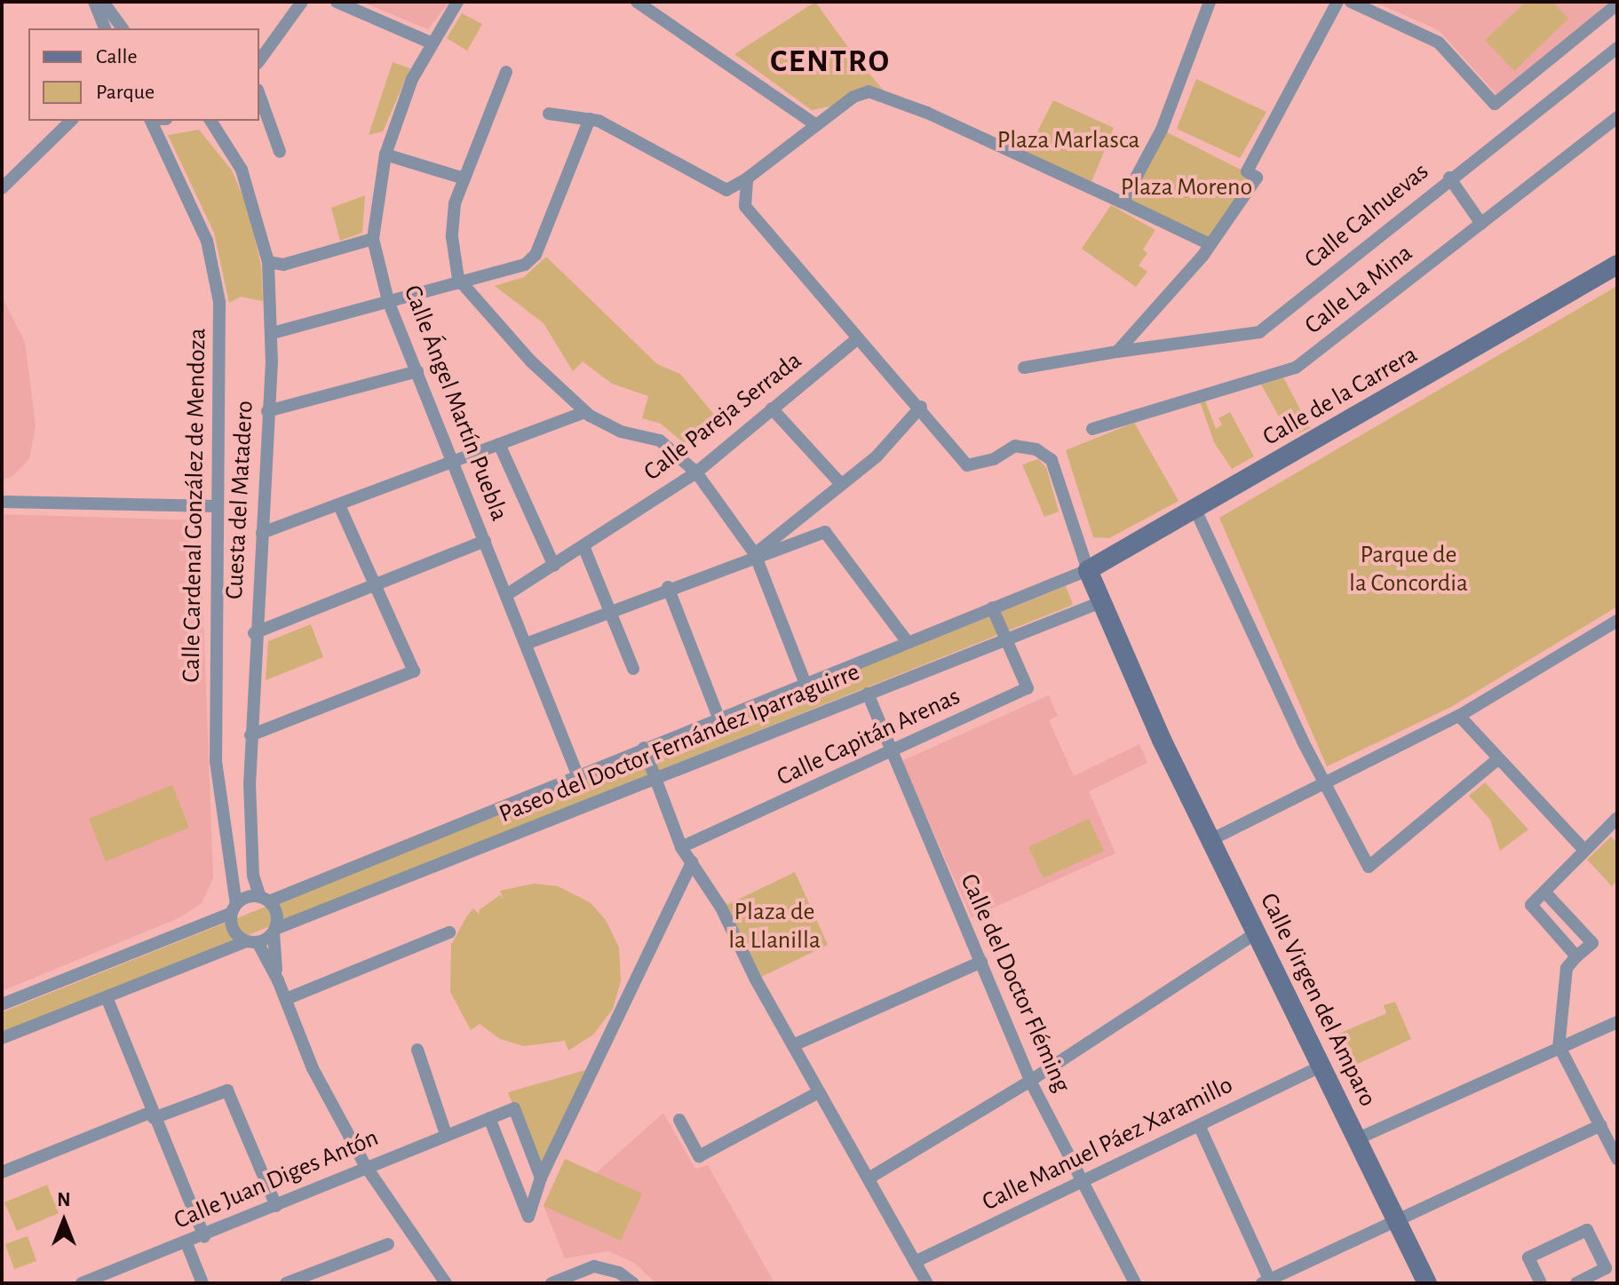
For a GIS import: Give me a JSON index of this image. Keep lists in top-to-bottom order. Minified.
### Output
{"streets":{"street":["Calle Calnuevas","Calle La Mina","Calle de la Carrera","Calle Ángel Martín Puebla","Calle Pareja Serrada","Cuesta del Matadero","Calle Cardenal González de Mendoza","Calle Capitán Arenas","Paseo del Doctor Fernández Iparraguirre","Calle del Doctor Fléming","Calle Virgen del Amparo","Calle Manuel Páez Xaramillo","Calle Juan Diges Antón"]},"crossings":[["Calle de la Carrera","Paseo del Doctor Fernández Iparraguirre"],["Calle de la Carrera","Calle Virgen del Amparo"],["Calle Ángel Martín Puebla","Calle Pareja Serrada"],["Calle Ángel Martín Puebla","Paseo del Doctor Fernández Iparraguirre"],["Cuesta del Matadero","Calle Cardenal González de Mendoza"],["Cuesta del Matadero","Paseo del Doctor Fernández Iparraguirre"],["Calle Cardenal González de Mendoza","Paseo del Doctor Fernández Iparraguirre"],["Calle Capitán Arenas","Paseo del Doctor Fernández Iparraguirre"],["Calle Capitán Arenas","Calle del Doctor Fléming"],["Paseo del Doctor Fernández Iparraguirre","Calle del Doctor Fléming"],["Paseo del Doctor Fernández Iparraguirre","Calle Virgen del Amparo"],["Calle del Doctor Fléming","Calle Manuel Páez Xaramillo"],["Calle Virgen del Amparo","Calle Manuel Páez Xaramillo"]],"districts":["CENTRO"],"parks":["Plaza Marlasca","Plaza Moreno","Parque de la Concordia","Plaza de la Llanilla"],"legend":["Calle","Parque"],"north":"top"}
